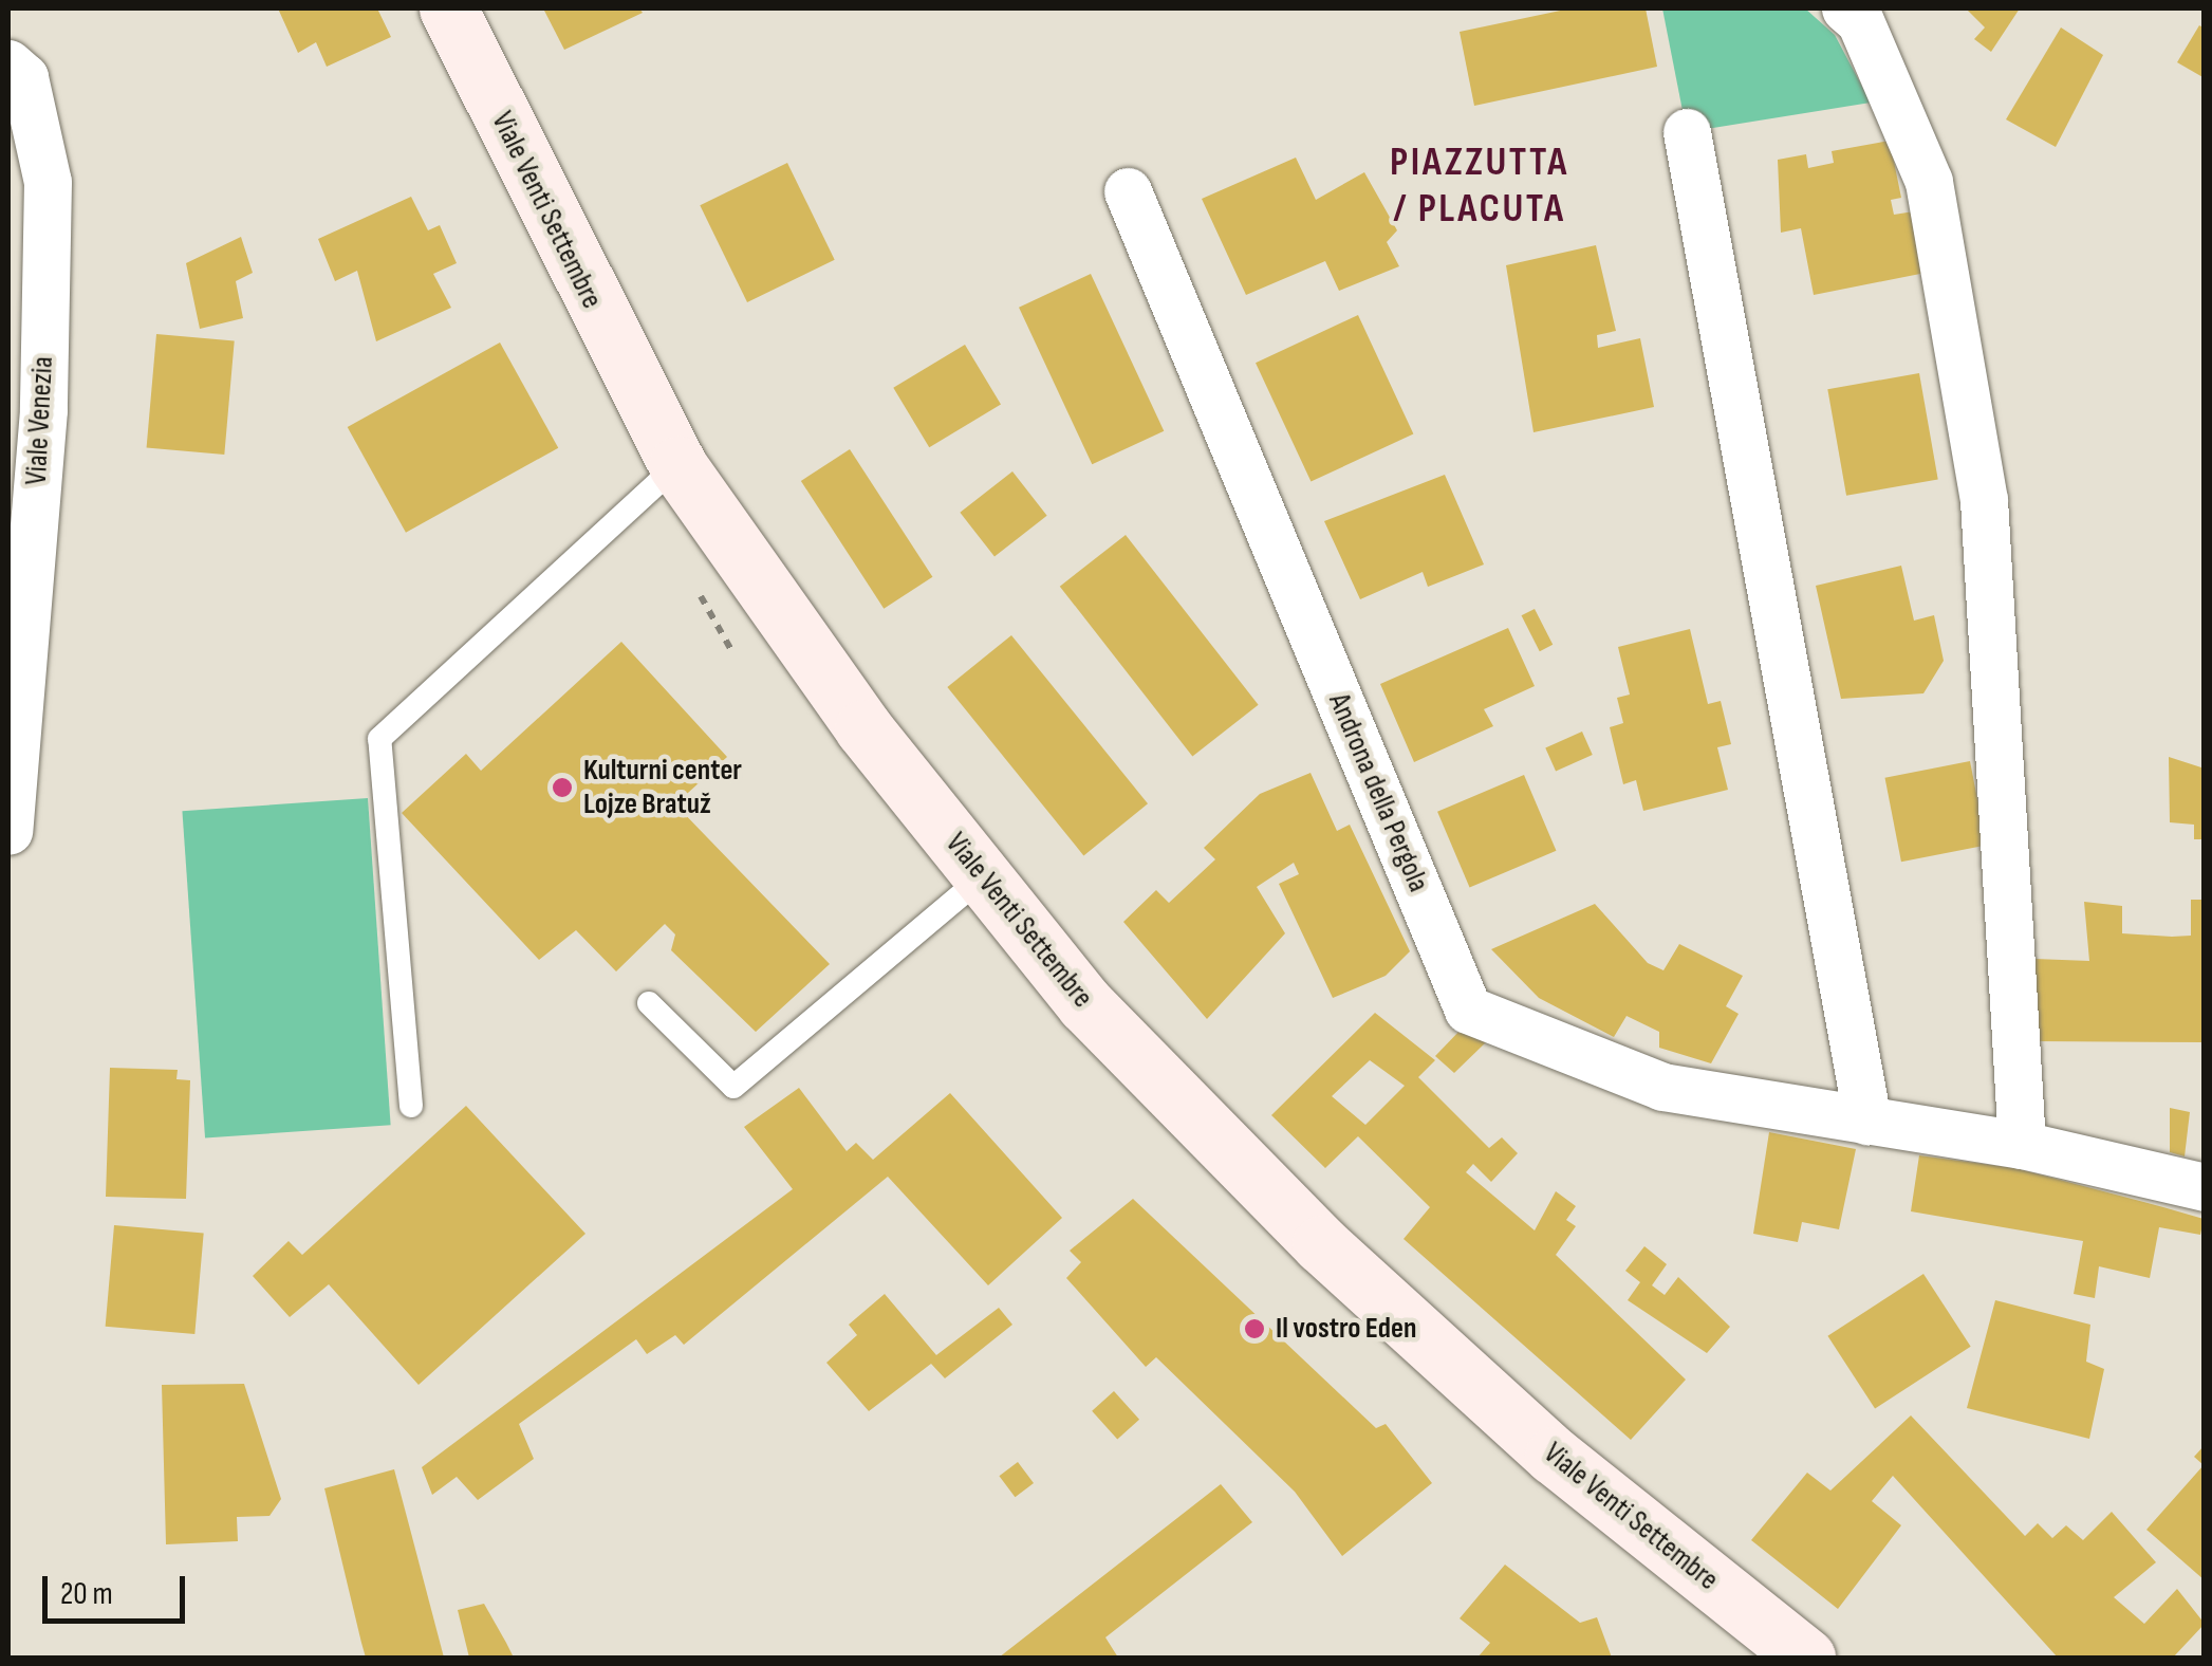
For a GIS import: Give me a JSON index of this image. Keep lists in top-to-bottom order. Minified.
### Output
{"streets":{"main road":["Viale Venti Settembre"],"street":["Viale Venezia","Androna della Pergola"]},"districts":["PIAZZUTTA / PLACUTA"],"places":["Kulturni center Lojze Bratuž","Il vostro Eden"],"scale_bar":"20 m"}
